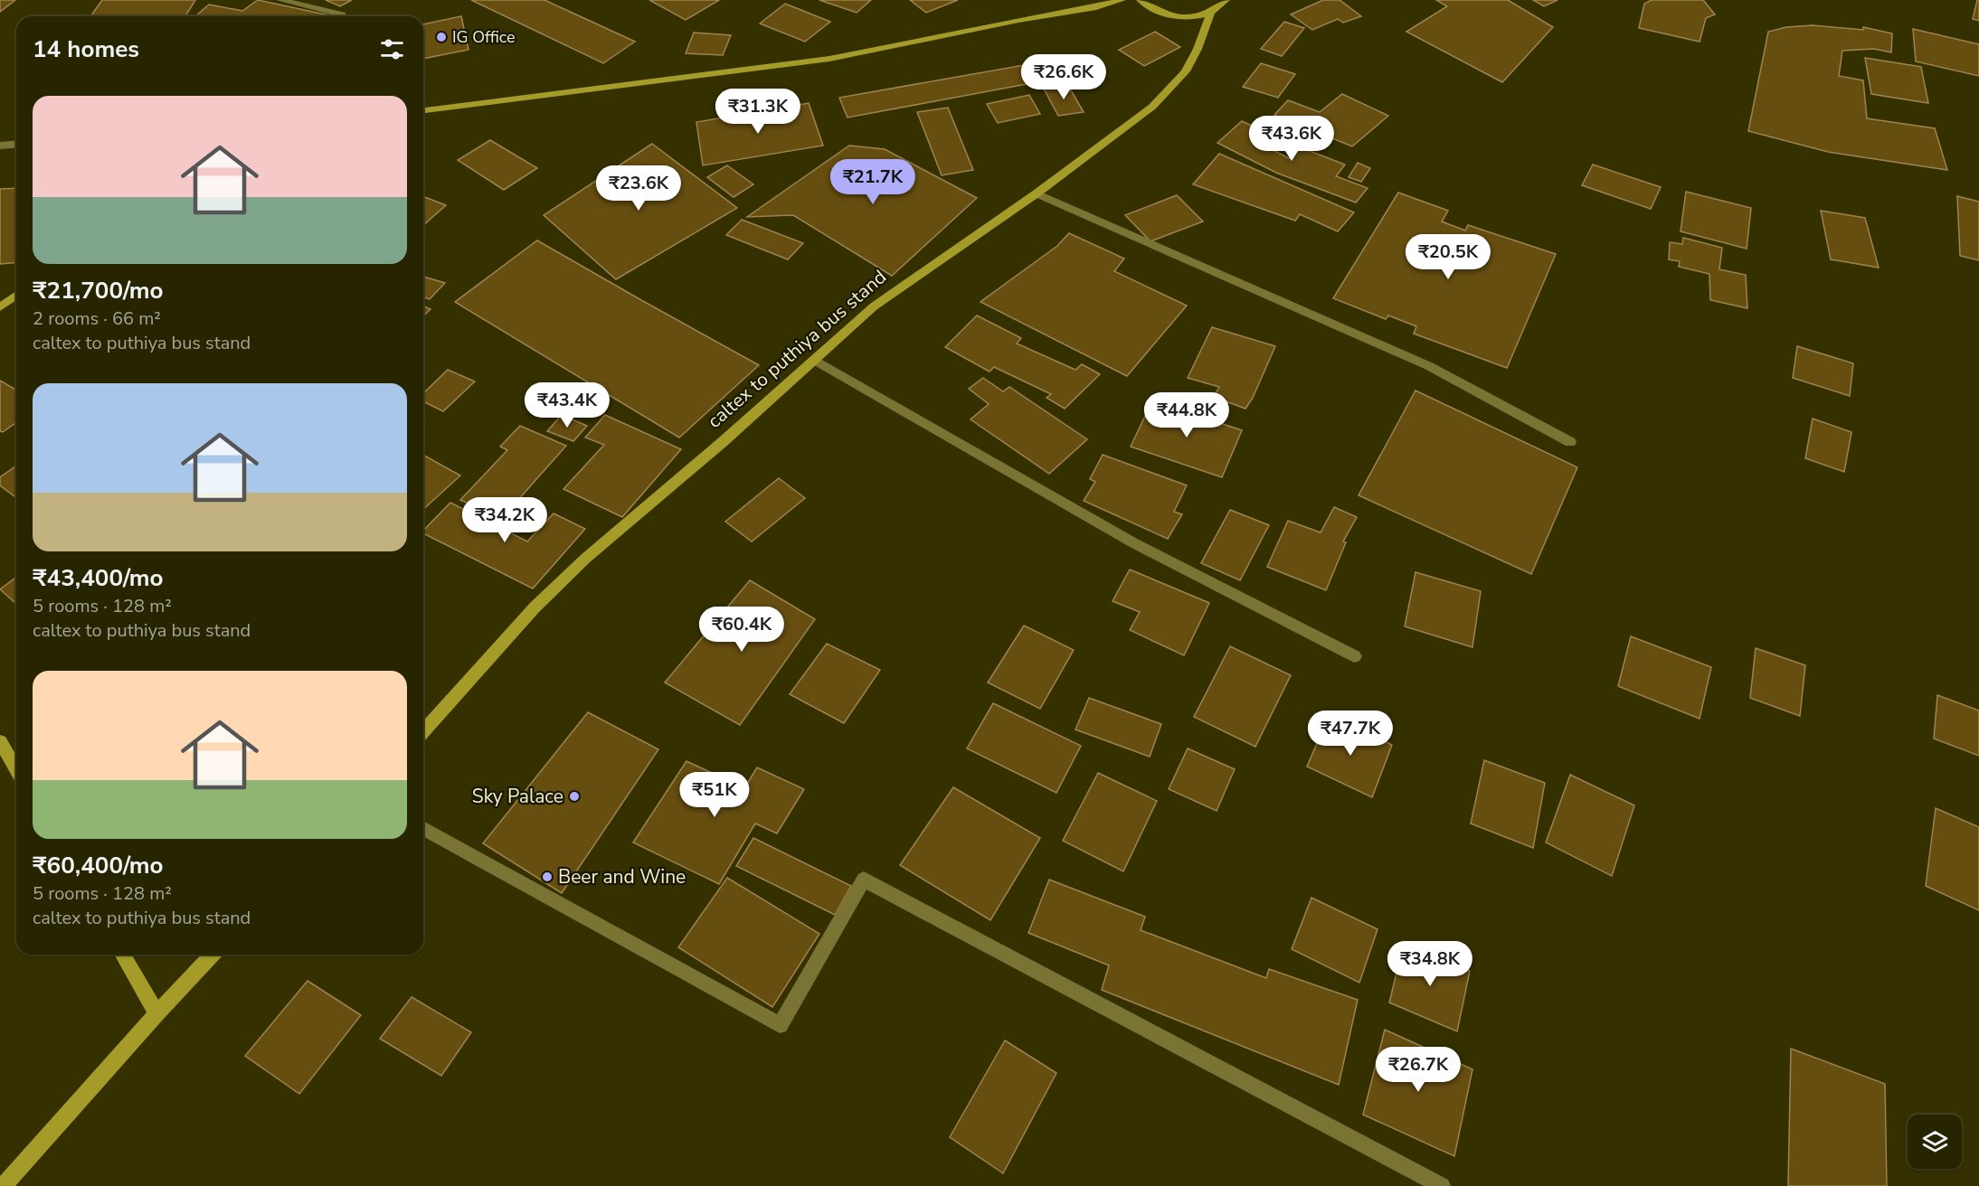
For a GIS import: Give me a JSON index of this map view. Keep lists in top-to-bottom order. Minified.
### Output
{"streets":{"main road":["caltex to puthiya bus stand"]},"places":["IG Office","Sky Palace","Beer and Wine"],"page":{"heading":"14 homes","price":["₹26.6K","₹31.3K","₹43.6K","₹21.7K","₹23.6K","₹20.5K","₹43.4K","₹44.8K","₹34.2K","₹60.4K","₹47.7K","₹51K","₹34.8K","₹26.7K"],"list":[{"name":"₹21,700/mo","note":"2 rooms · 66 m² · caltex to puthiya bus stand"},{"name":"₹43,400/mo","note":"5 rooms · 128 m² · caltex to puthiya bus stand"},{"name":"₹60,400/mo","note":"5 rooms · 128 m² · caltex to puthiya bus stand"}]}}
